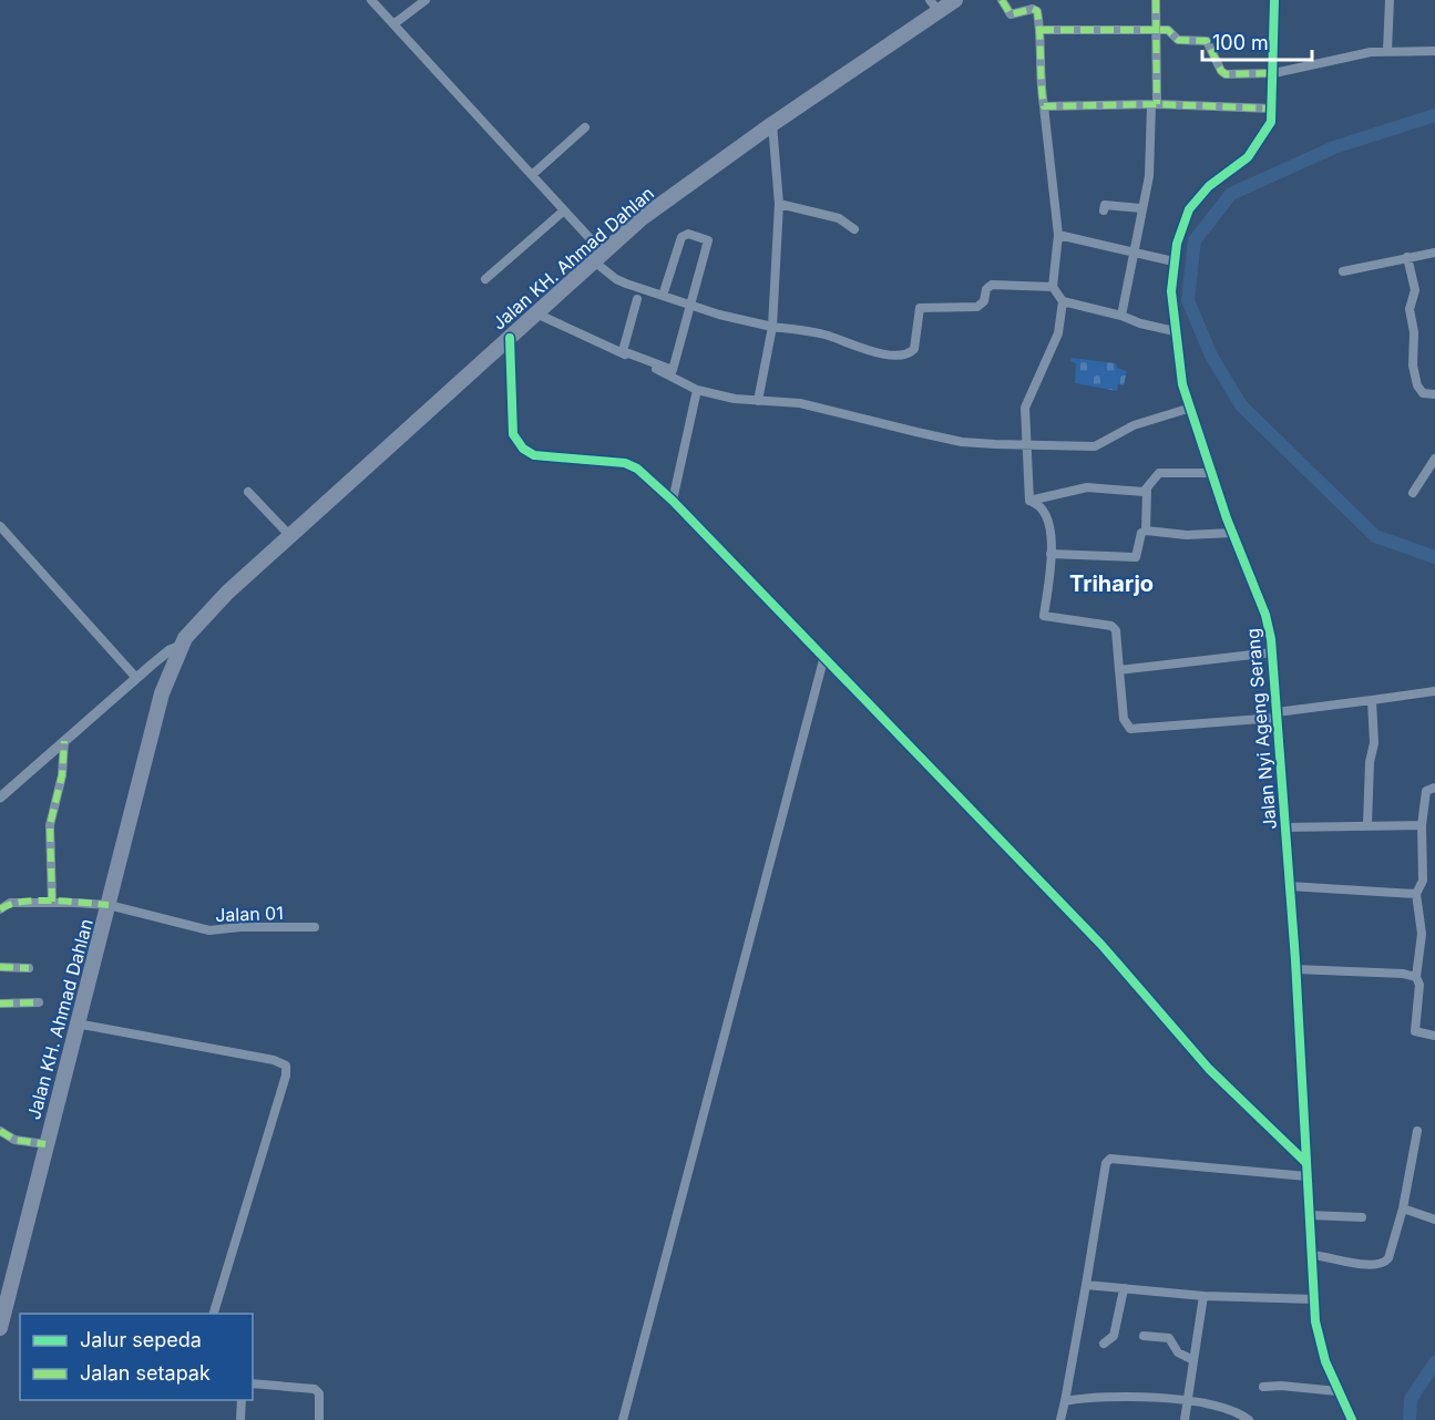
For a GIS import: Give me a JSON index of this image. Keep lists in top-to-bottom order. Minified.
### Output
{"streets":{"highway":["Jalan KH. Ahmad Dahlan"],"street":["Jalan Nyi Ageng Serang","Jalan 01"]},"crossings":[["Jalan KH. Ahmad Dahlan","Jalan 01"]],"districts":["Triharjo"],"legend":["Jalur sepeda","Jalan setapak"],"scale_bar":"100 m"}
